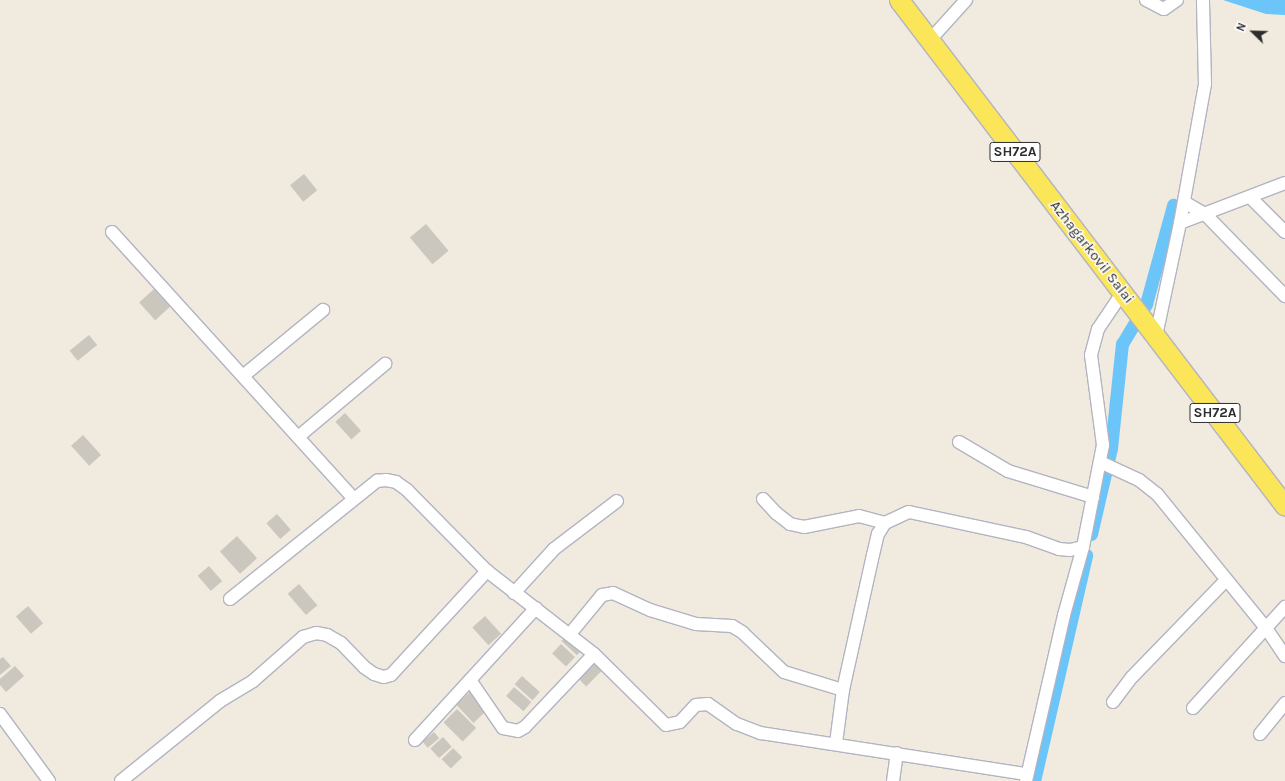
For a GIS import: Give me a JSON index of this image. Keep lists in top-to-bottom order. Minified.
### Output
{"streets":{"main road":["SH72A","Azhagarkovil Salai"]},"north":"top left"}
